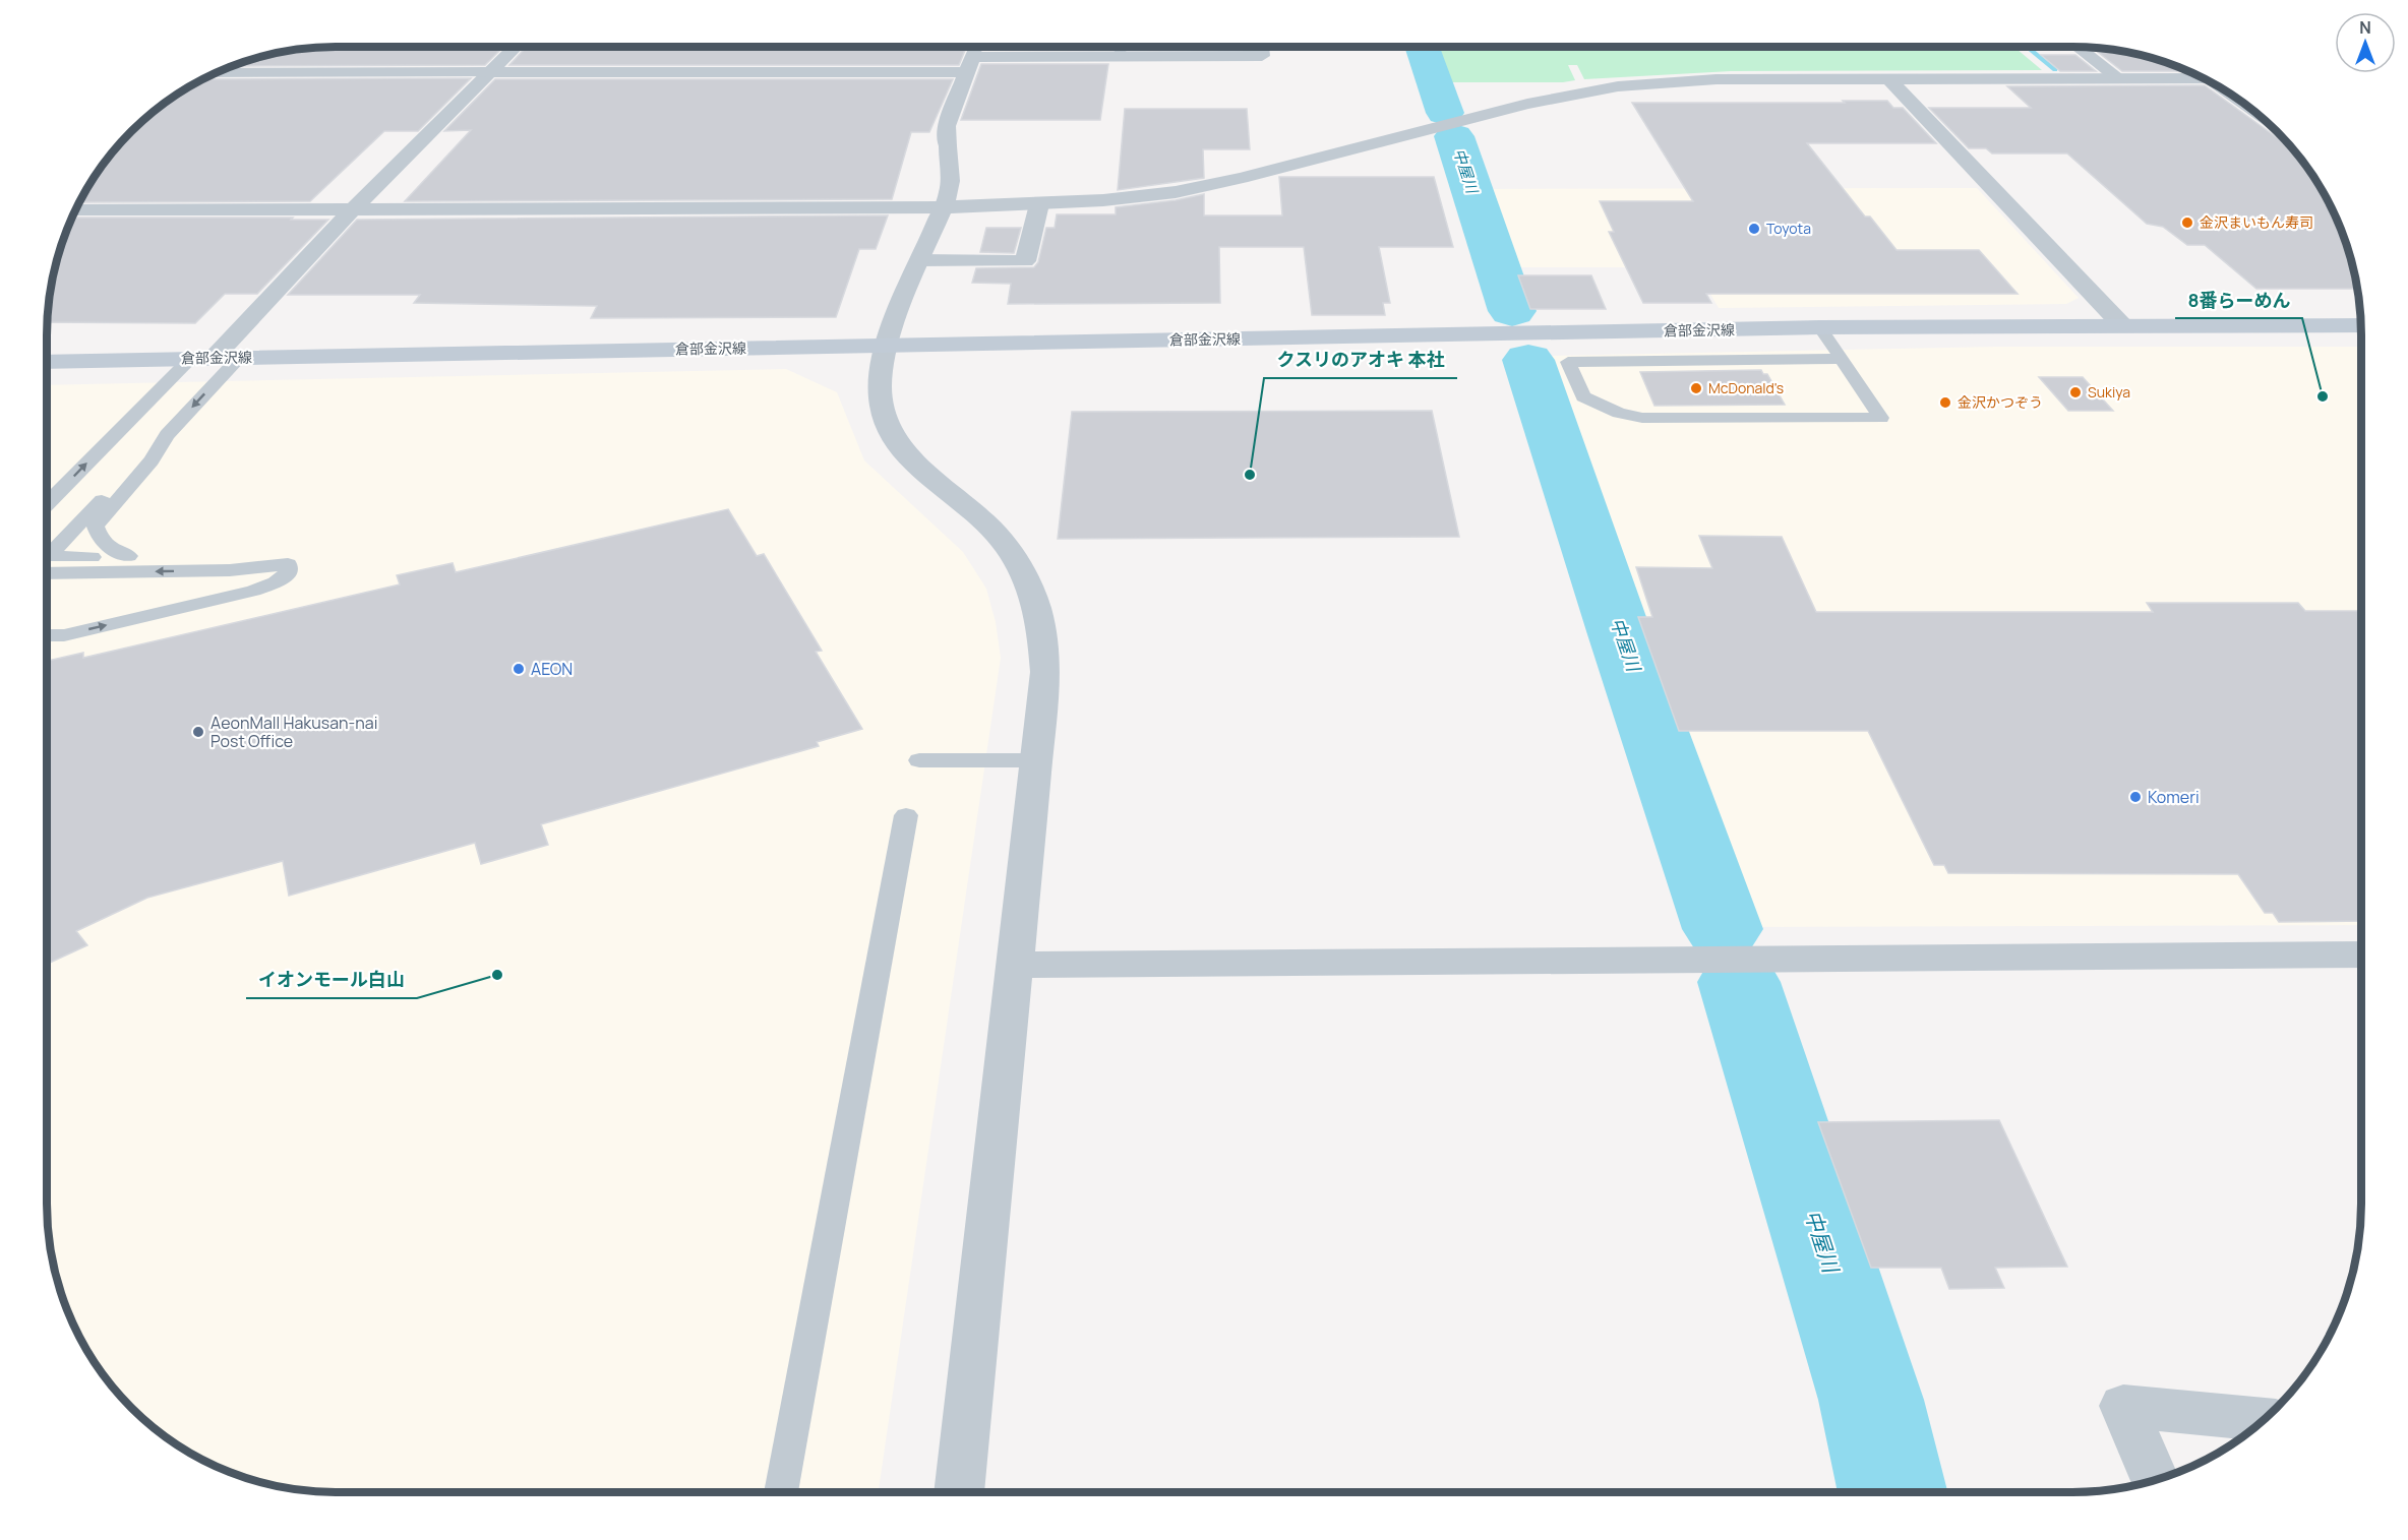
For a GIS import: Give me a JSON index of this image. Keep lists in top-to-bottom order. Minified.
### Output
{"streets":{"main road":["倉部金沢線"]},"water":["中屋川"],"places":["金沢まいもん寿司","Toyota","McDonald's","Sukiya","8番らーめん","金沢かつぞう","クスリのアオキ 本社","AEON","AeonMall Hakusan-nai Post Office","Komeri","イオンモール白山"],"north":"top"}
